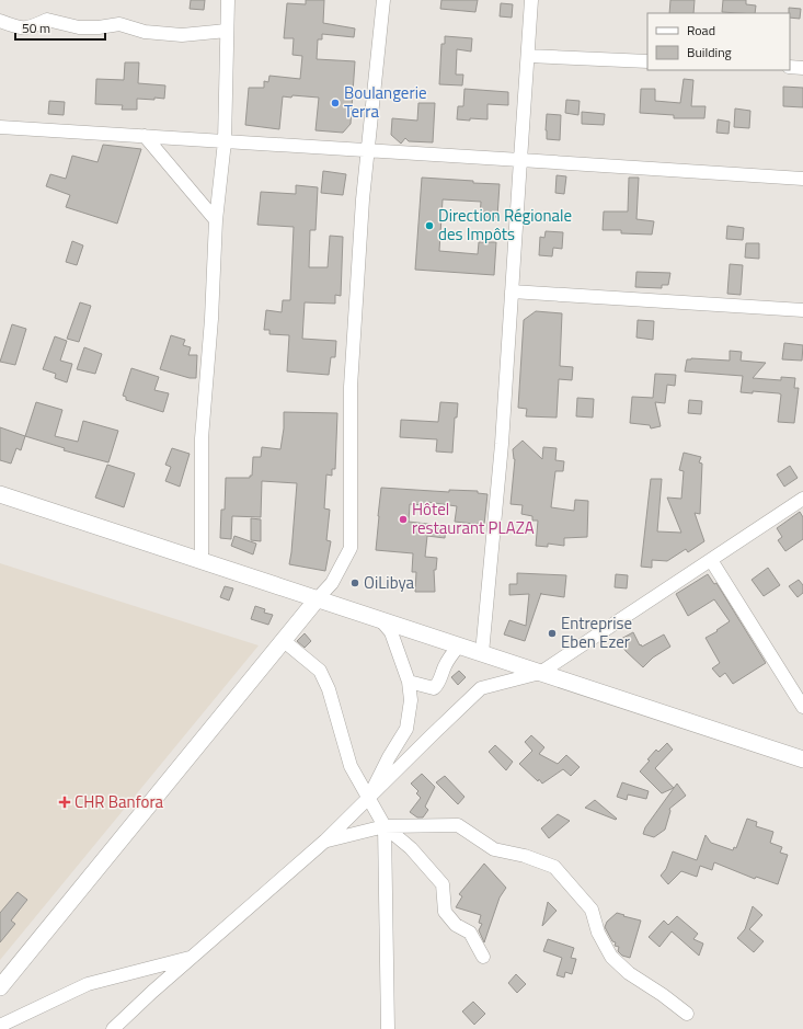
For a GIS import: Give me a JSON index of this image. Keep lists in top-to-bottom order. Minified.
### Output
{"places":{"other":["Boulangerie Terra","Direction Régionale des Impôts","Hôtel restaurant PLAZA","OiLibya","Entreprise Eben Ezer"],"health":["CHR Banfora"]},"legend":["Road","Building"],"scale_bar":"50 m"}
